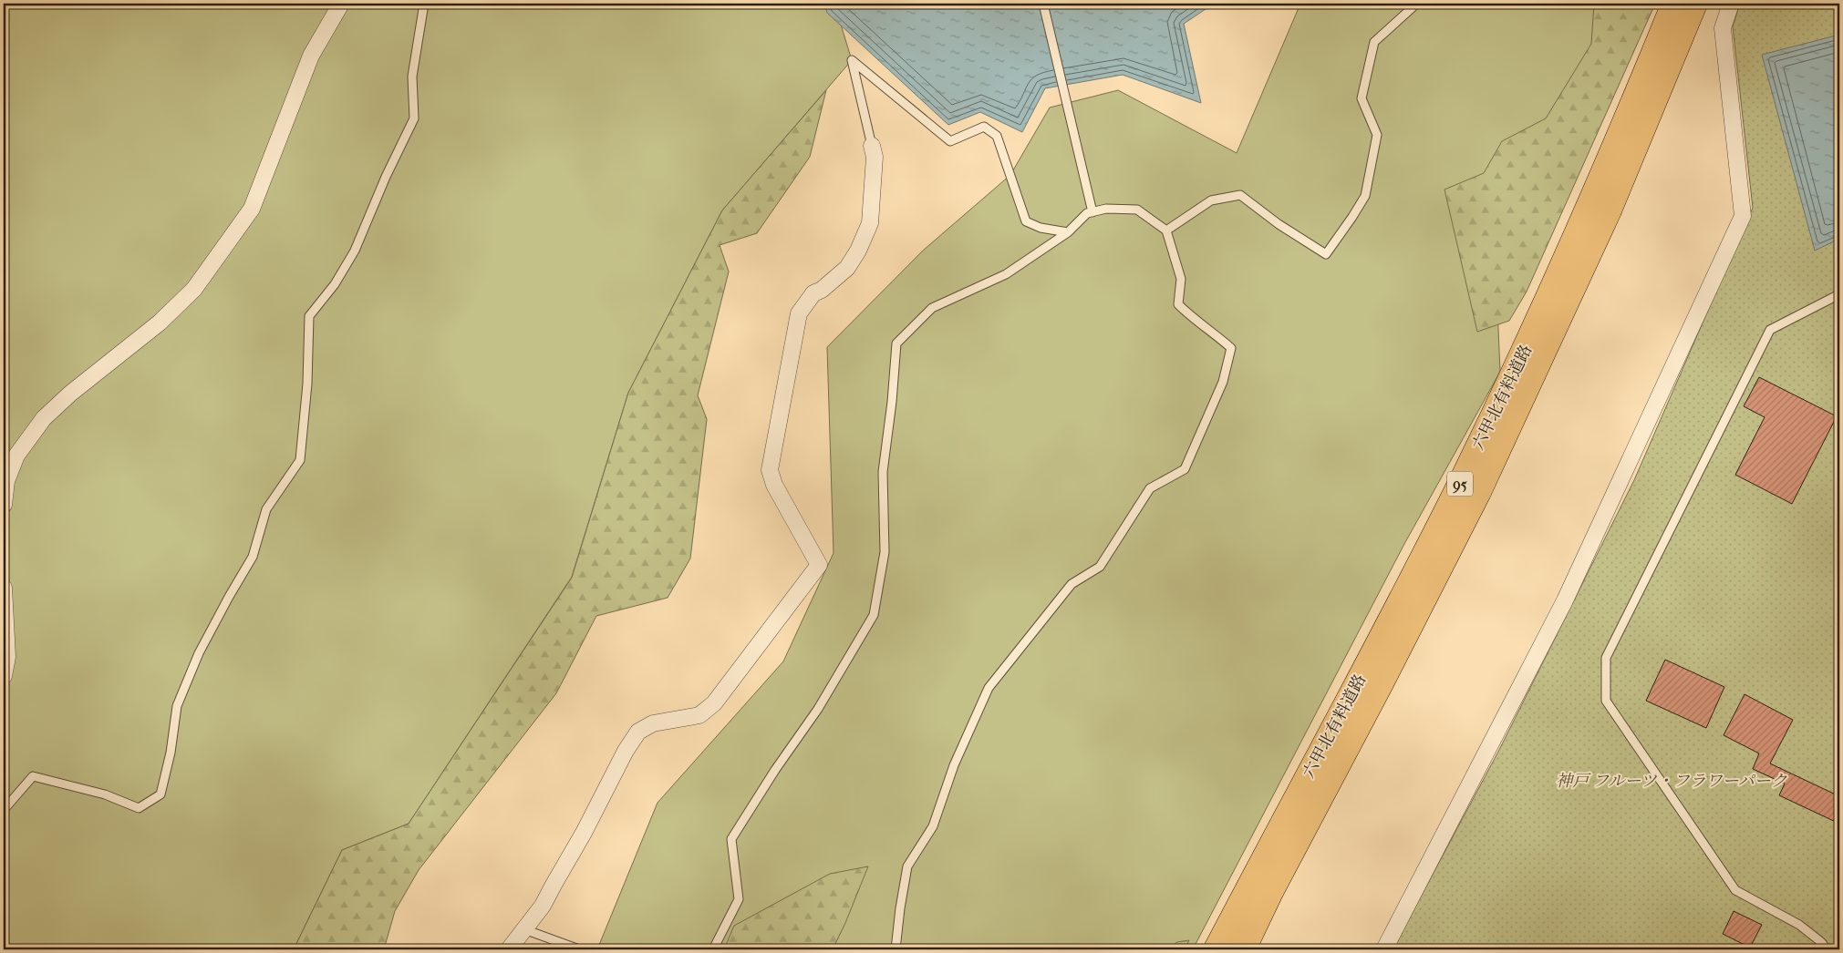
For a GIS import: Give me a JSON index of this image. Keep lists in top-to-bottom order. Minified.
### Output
{"streets":{"main road":["六甲北有料道路","95"]},"parks":["神戸 フルーツ・フラワーパーク"]}
